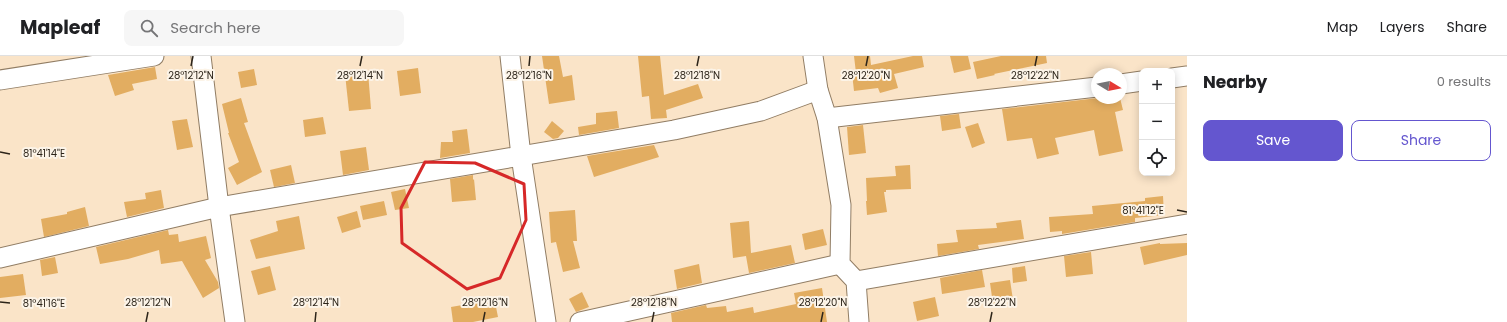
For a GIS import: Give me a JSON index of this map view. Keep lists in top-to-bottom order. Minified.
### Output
{"north":"right","page":{"header":"Mapleaf","search":"Search here","nav":["Map","Layers","Share"],"heading":["Nearby","0 results"],"map_buttons":["+","−"],"buttons":["Save","Share"]},"coordinates":["28°12'12\"N","28°12'14\"N","28°12'16\"N","28°12'18\"N","28°12'20\"N","28°12'22\"N","81°41'14\"E","81°41'12\"E","81°41'16\"E"]}
